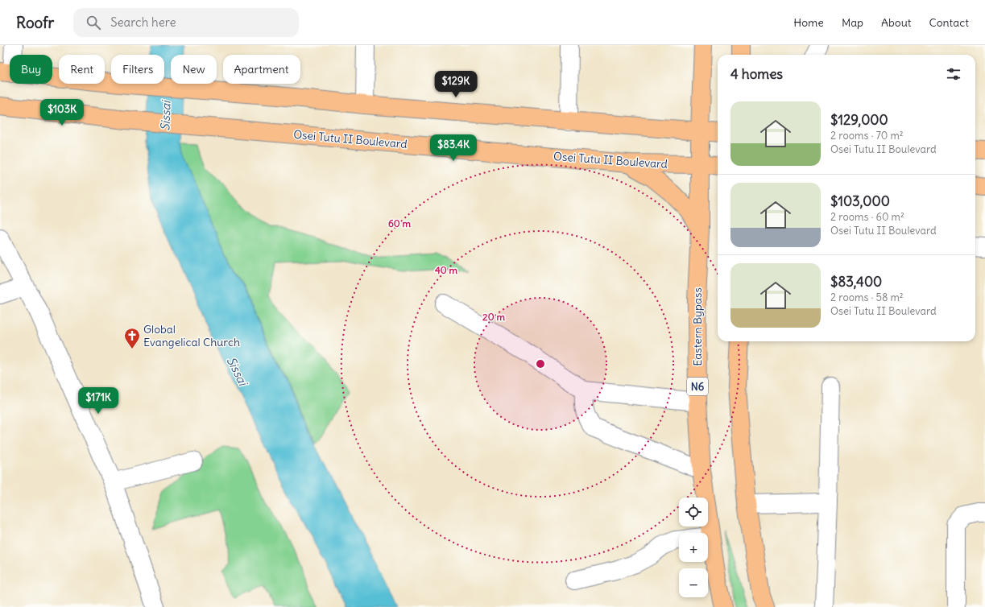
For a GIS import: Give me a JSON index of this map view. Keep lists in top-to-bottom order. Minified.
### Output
{"streets":{"main road":["Osei Tutu II Boulevard","Eastern Bypass","N6"]},"crossings":[["Osei Tutu II Boulevard","Eastern Bypass"]],"water":["Sissai"],"places":{"church":["Global Evangelical Church"]},"page":{"header":"Roofr","search":"Search here","nav":["Home","Map","About","Contact"],"chip":["Buy","Rent","Filters","New","Apartment"],"heading":"4 homes","price":["$129K","$103K","$83.4K","$171K"],"list":[{"name":"$129,000","note":"2 rooms · 70 m² · Osei Tutu II Boulevard"},{"name":"$103,000","note":"2 rooms · 60 m² · Osei Tutu II Boulevard"},{"name":"$83,400","note":"2 rooms · 58 m² · Osei Tutu II Boulevard"}],"map_buttons":["+","−"]},"rings":["60 m","40 m","20 m"]}
